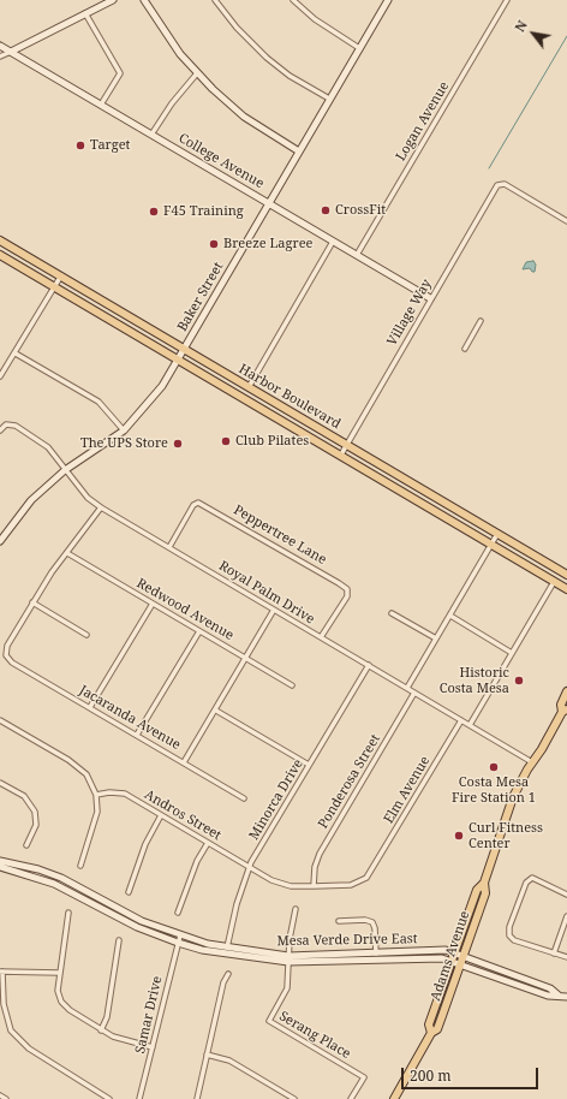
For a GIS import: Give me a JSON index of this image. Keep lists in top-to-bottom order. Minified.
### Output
{"streets":{"main road":["Harbor Boulevard","Adams Avenue"],"street":["Logan Avenue","College Avenue","Baker Street","Village Way","Peppertree Lane","Royal Palm Drive","Redwood Avenue","Jacaranda Avenue","Ponderosa Street","Elm Avenue","Minorca Drive","Andros Street","Mesa Verde Drive East","Samar Drive","Serang Place"]},"crossings":[["Logan Avenue","College Avenue"],["College Avenue","Baker Street"],["College Avenue","Village Way"],["Baker Street","Harbor Boulevard"],["Baker Street","Royal Palm Drive"],["Village Way","Harbor Boulevard"],["Peppertree Lane","Royal Palm Drive"],["Royal Palm Drive","Ponderosa Street"],["Royal Palm Drive","Elm Avenue"],["Royal Palm Drive","Minorca Drive"],["Royal Palm Drive","Adams Avenue"],["Ponderosa Street","Andros Street"],["Elm Avenue","Andros Street"],["Minorca Drive","Andros Street"],["Minorca Drive","Mesa Verde Drive East"],["Mesa Verde Drive East","Adams Avenue"],["Mesa Verde Drive East","Samar Drive"],["Mesa Verde Drive East","Serang Place"]],"places":["Target","CrossFit","F45 Training","Breeze Lagree","Club Pilates","The UPS Store","Historic Costa Mesa","Costa Mesa Fire Station 1","Curl Fitness Center"],"scale_bar":"200 m","north":"top left"}
